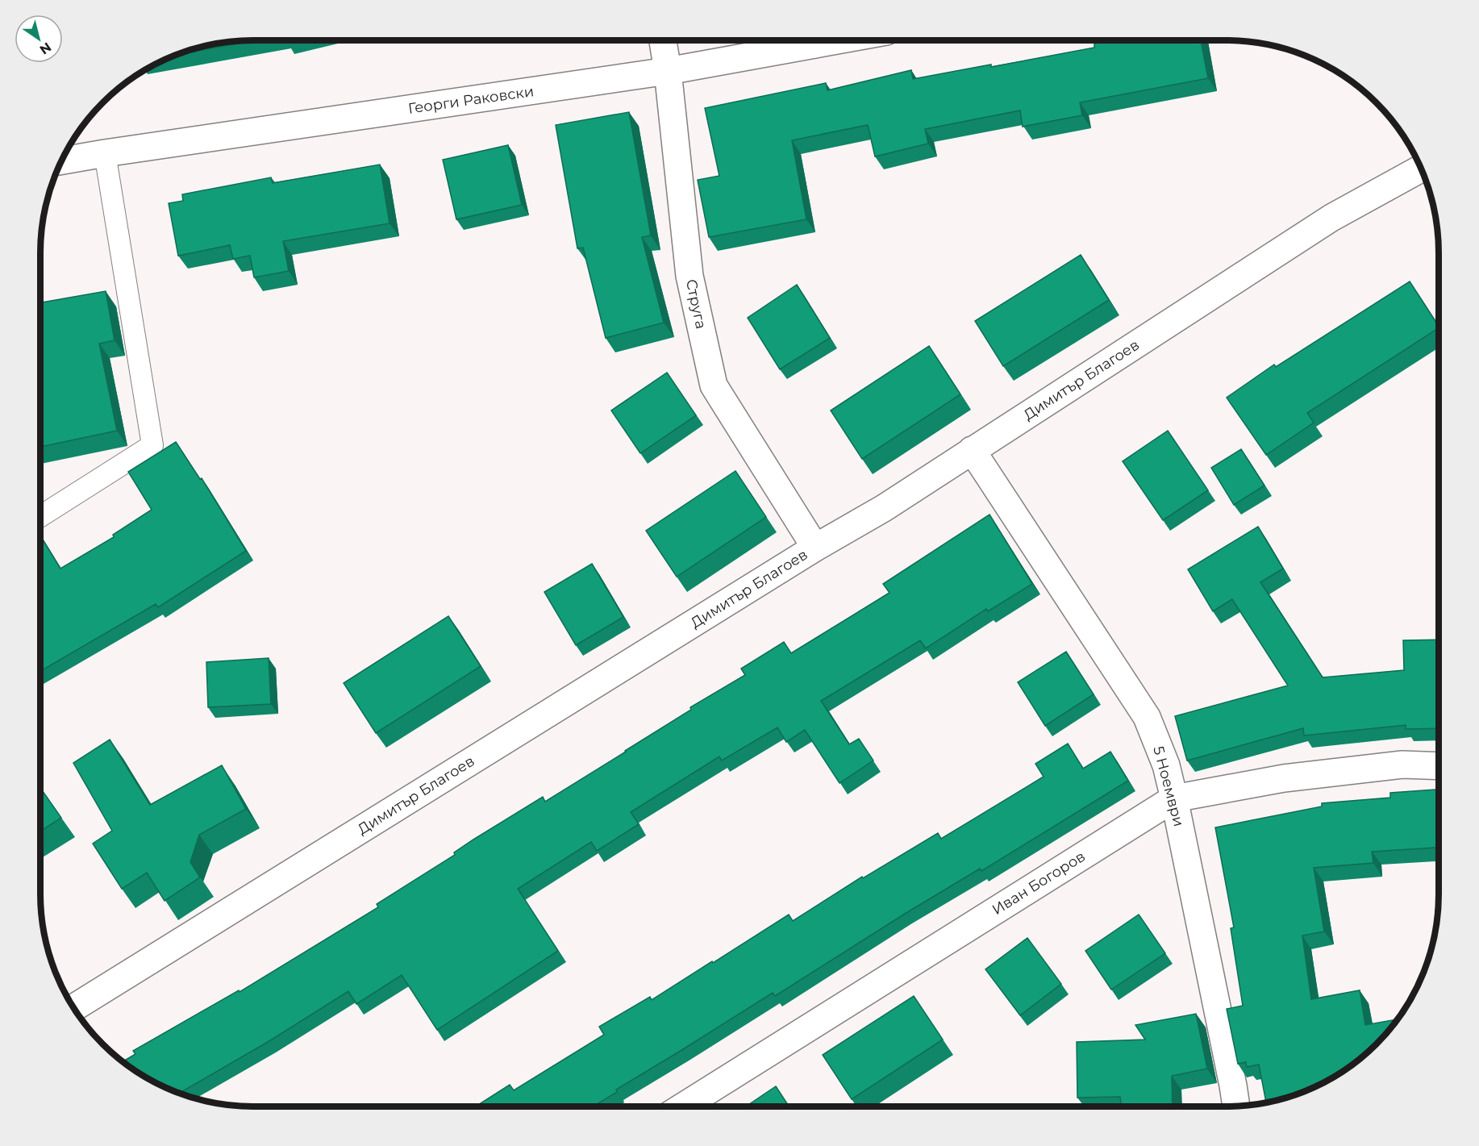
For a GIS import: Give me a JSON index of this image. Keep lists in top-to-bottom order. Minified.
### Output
{"streets":{"street":["Георги Раковски","Струга","Димитър Благоев","5 Ноември","Иван Богоров"]},"crossings":[["Георги Раковски","Струга"],["Струга","Димитър Благоев"],["Димитър Благоев","5 Ноември"],["5 Ноември","Иван Богоров"]],"north":"bottom right"}
